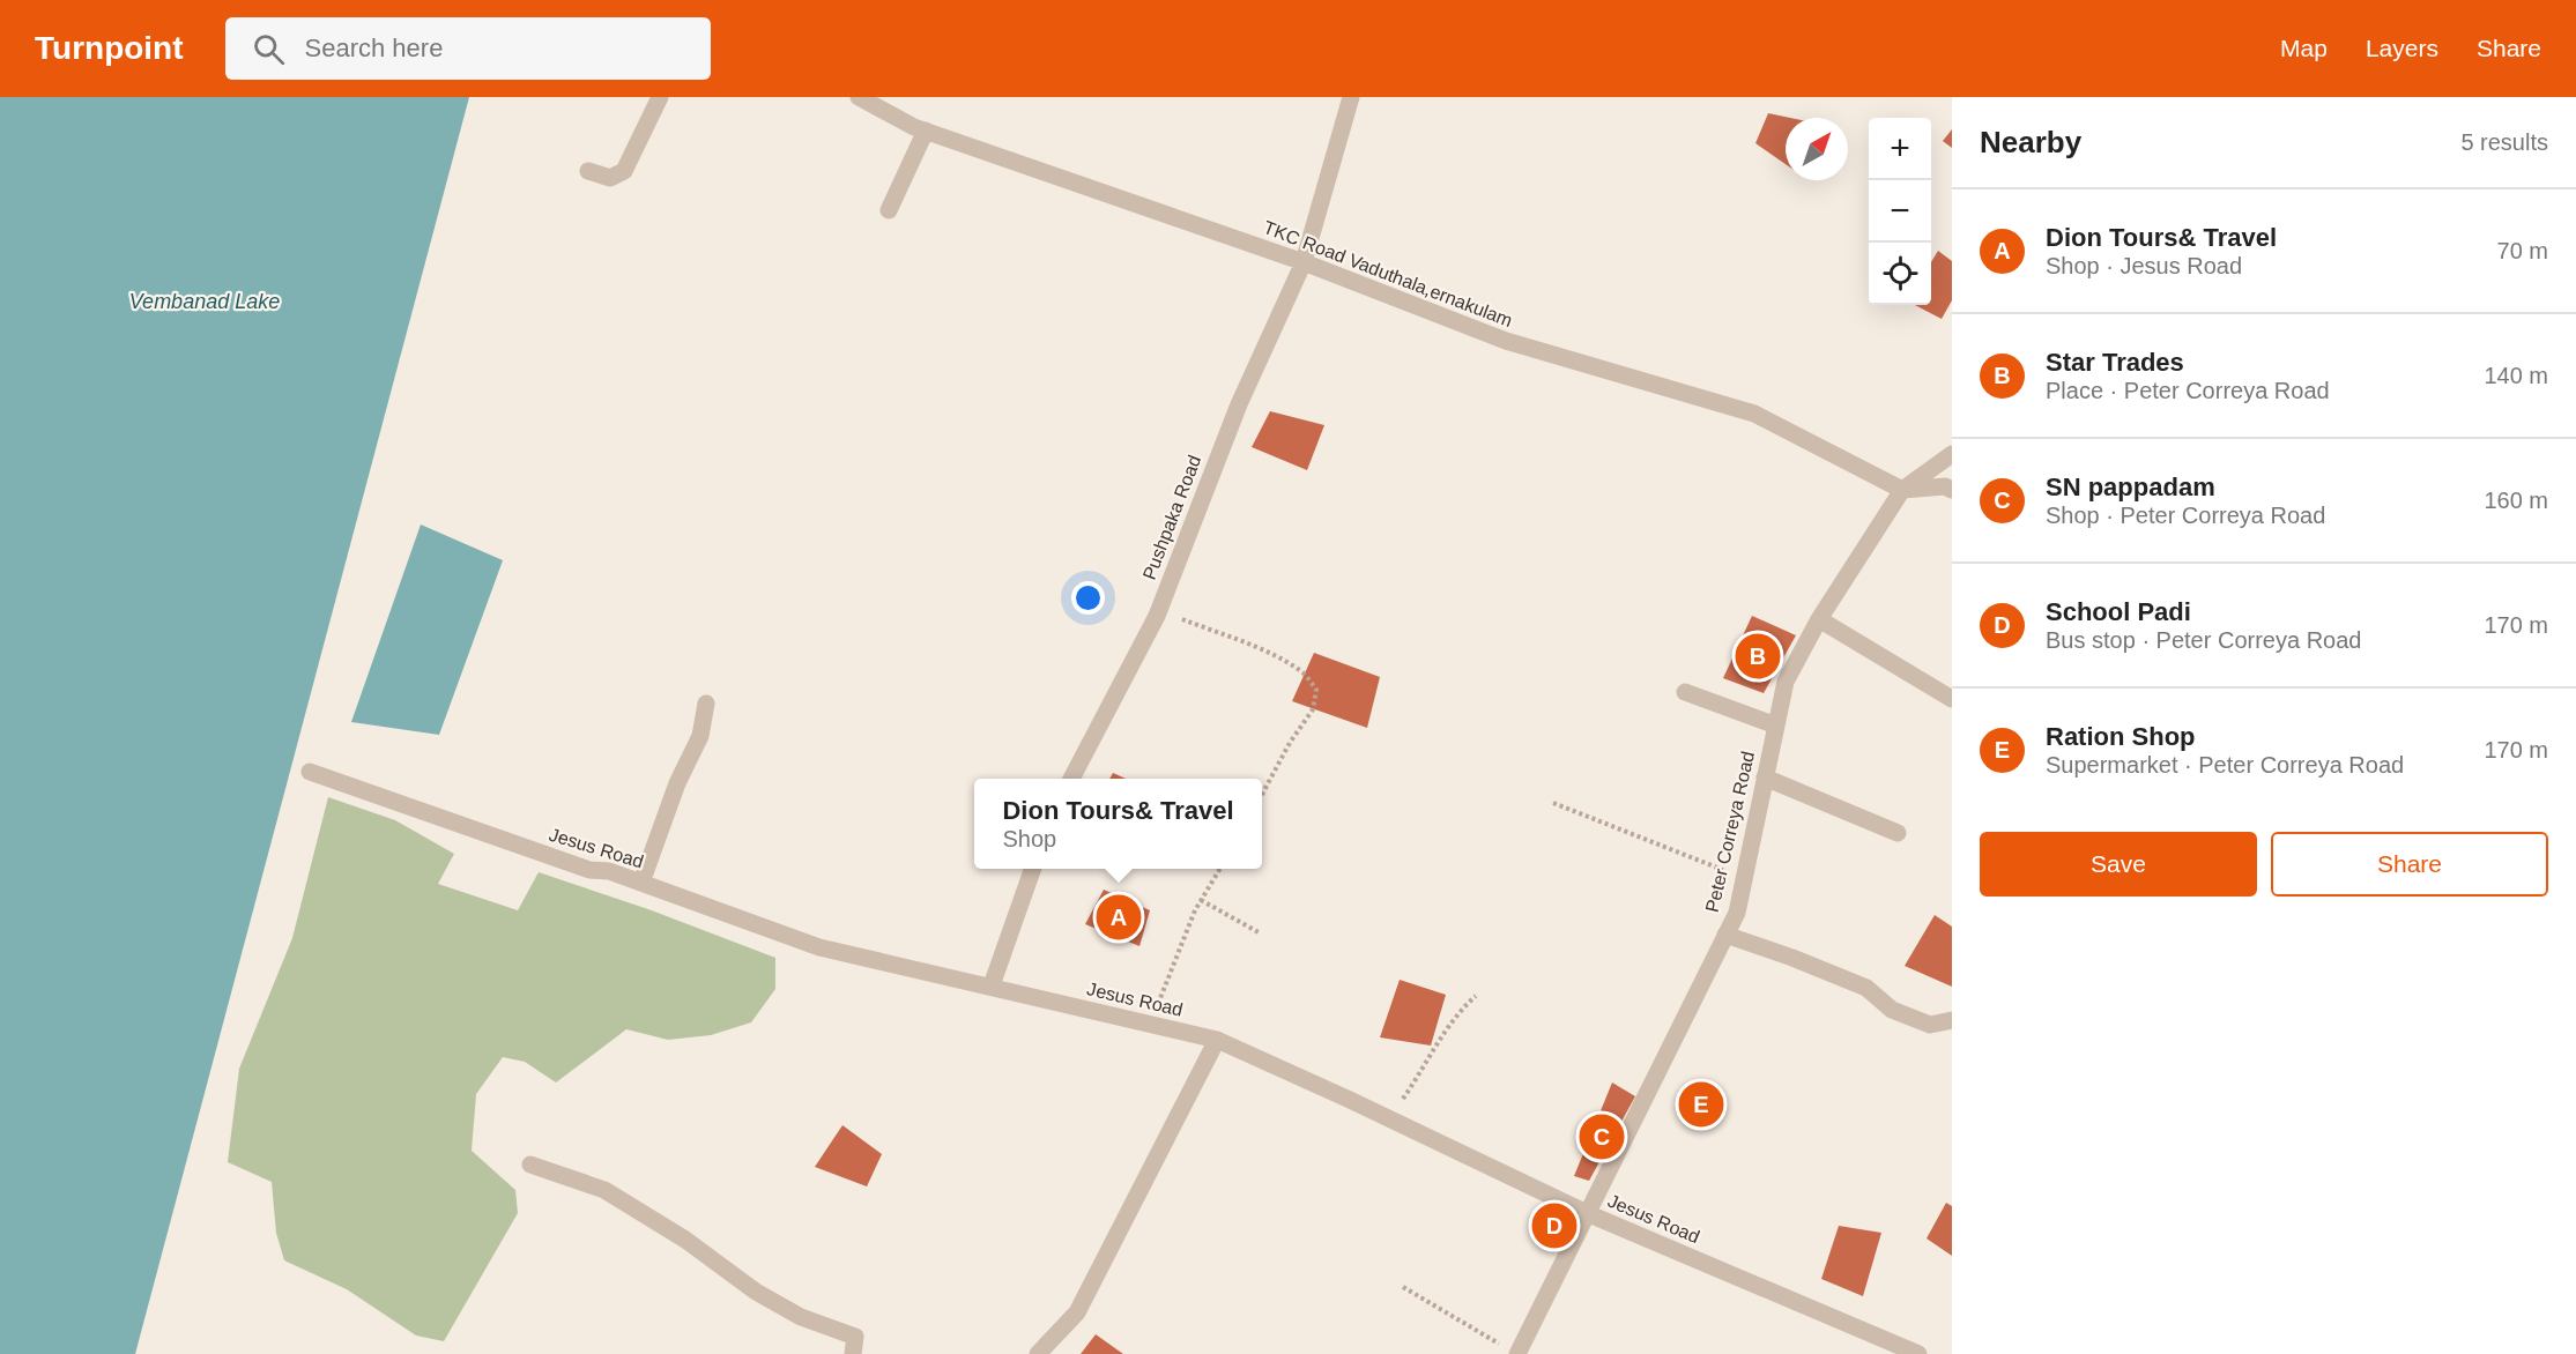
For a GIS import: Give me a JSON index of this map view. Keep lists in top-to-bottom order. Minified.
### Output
{"streets":{"street":["TKC Road Vaduthala,ernakulam","Pushpaka Road","Peter Correya Road","Jesus Road"]},"crossings":[["TKC Road Vaduthala,ernakulam","Pushpaka Road"],["TKC Road Vaduthala,ernakulam","Peter Correya Road"],["Peter Correya Road","Jesus Road"]],"water":["Vembanad Lake"],"north":"top right","page":{"header":"Turnpoint","search":"Search here","nav":["Map","Layers","Share"],"heading":["Nearby","5 results"],"map_buttons":["+","−"],"list":[{"mark":"A","name":"Dion Tours& Travel","note":"Shop · Jesus Road","value":"70 m"},{"mark":"B","name":"Star Trades","note":"Place · Peter Correya Road","value":"140 m"},{"mark":"C","name":"SN pappadam","note":"Shop · Peter Correya Road","value":"160 m"},{"mark":"D","name":"School Padi","note":"Bus stop · Peter Correya Road","value":"170 m"},{"mark":"E","name":"Ration Shop","note":"Supermarket · Peter Correya Road","value":"170 m"}],"pins":["B","A","E","C","D"],"popup":["Dion Tours& Travel","Shop"],"buttons":["Save","Share"]}}
